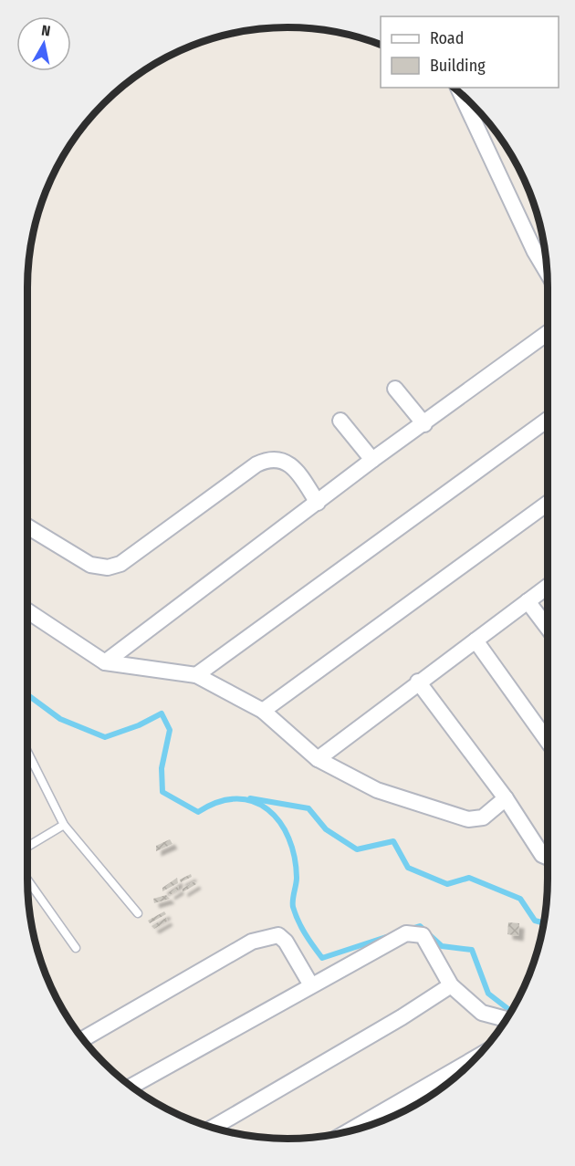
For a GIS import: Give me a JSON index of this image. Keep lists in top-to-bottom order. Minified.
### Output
{"legend":["Road","Building"],"north":"top"}
